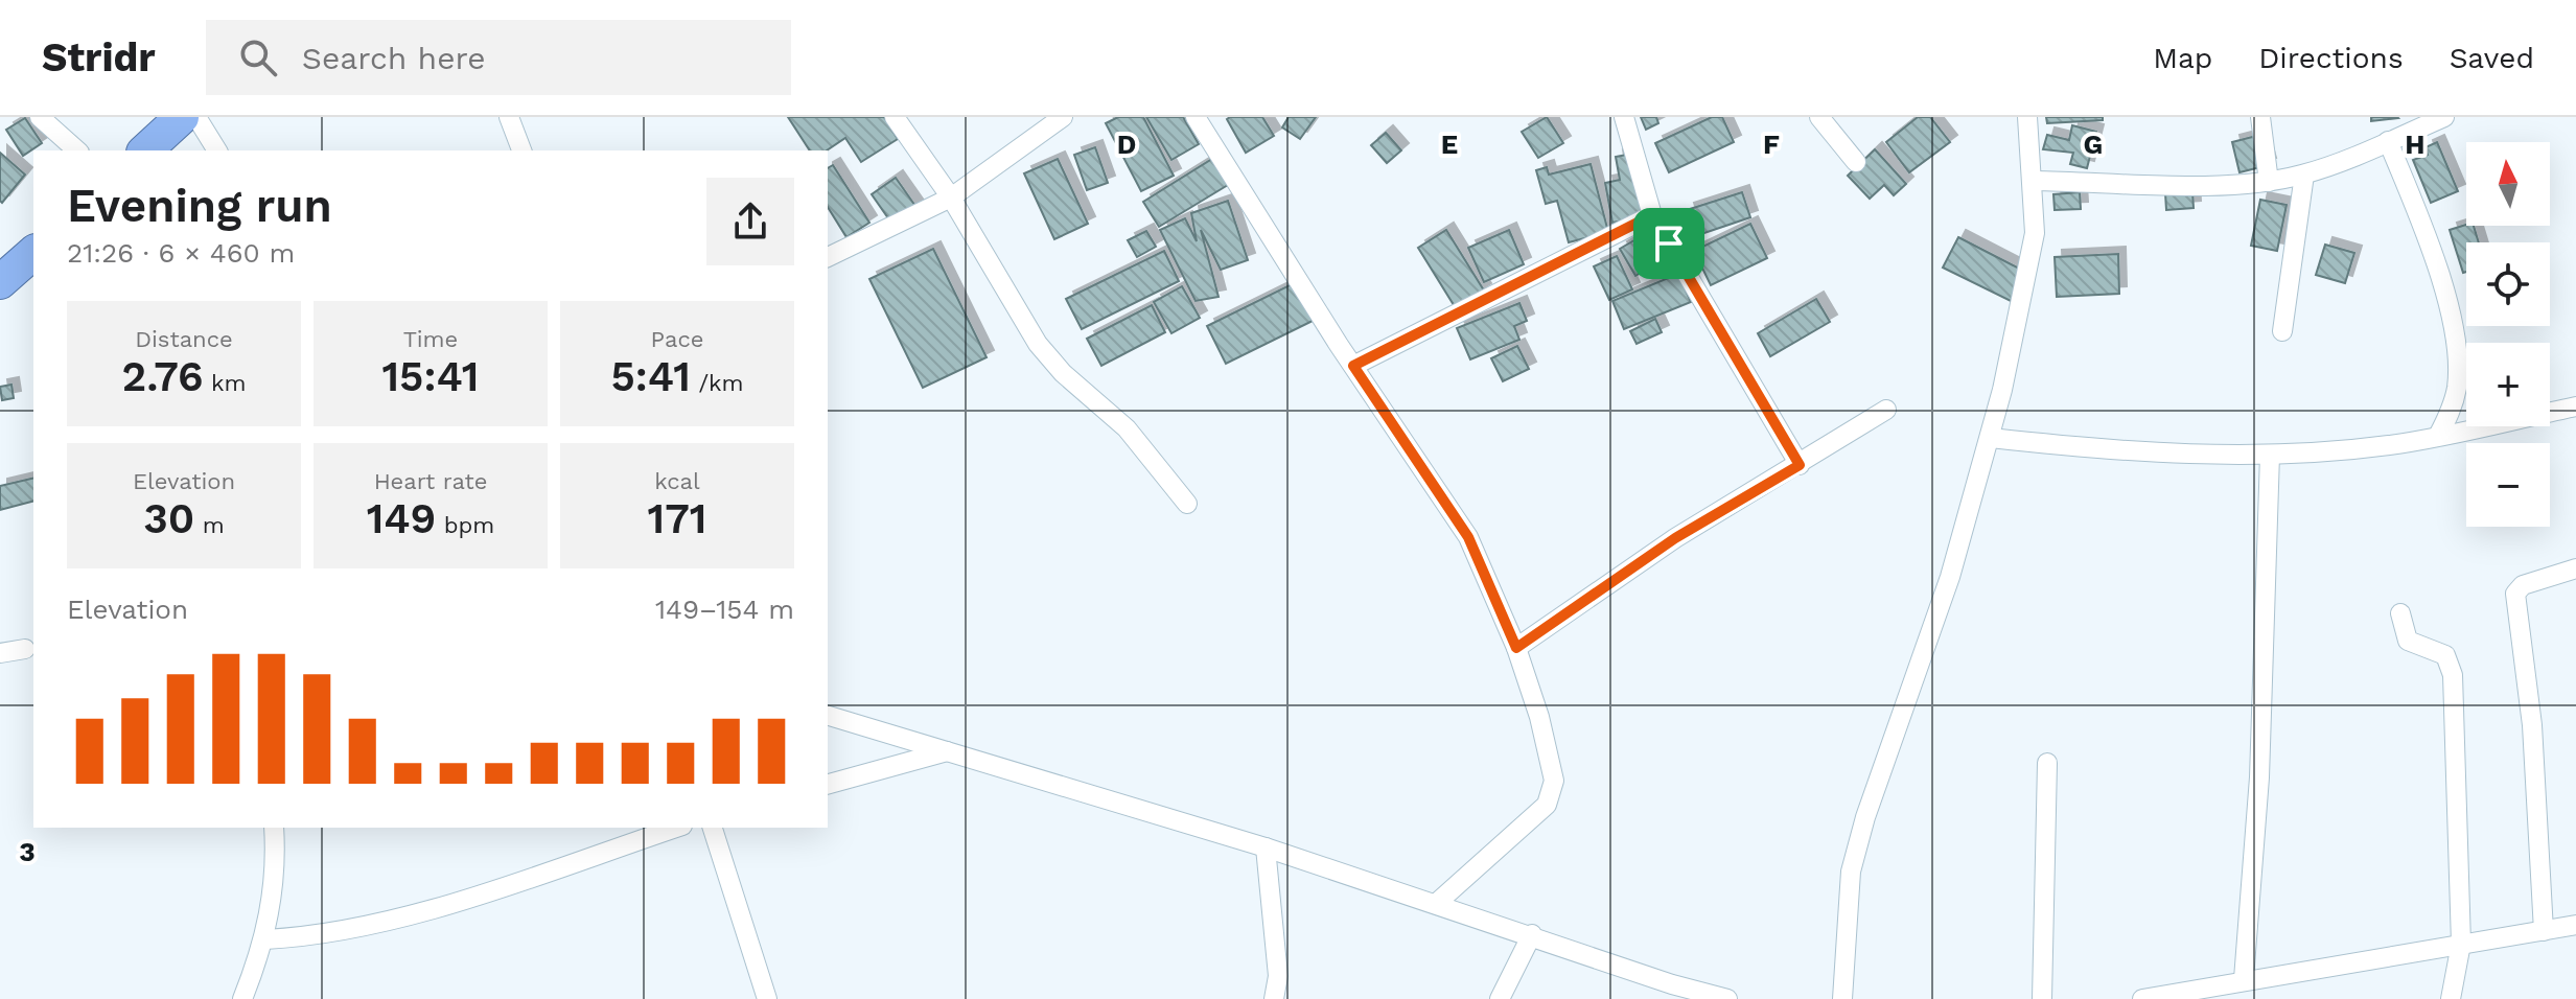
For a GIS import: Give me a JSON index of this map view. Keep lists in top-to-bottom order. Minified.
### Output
{"north":"top","page":{"header":"Stridr","search":"Search here","nav":["Map","Directions","Saved"],"map_buttons":["+","−"],"heading":["Evening run","21:26 · 6 × 460 m"],"stats":[["Distance","2.76 km"],["Time","15:41"],["Pace","5:41 /km"],["Elevation","30 m"],["Heart rate","149 bpm"],["kcal","171"]],"chart":["Elevation","149–154 m"]},"grid":{"columns":["D","E","F","G","H"],"rows":["3"]}}
